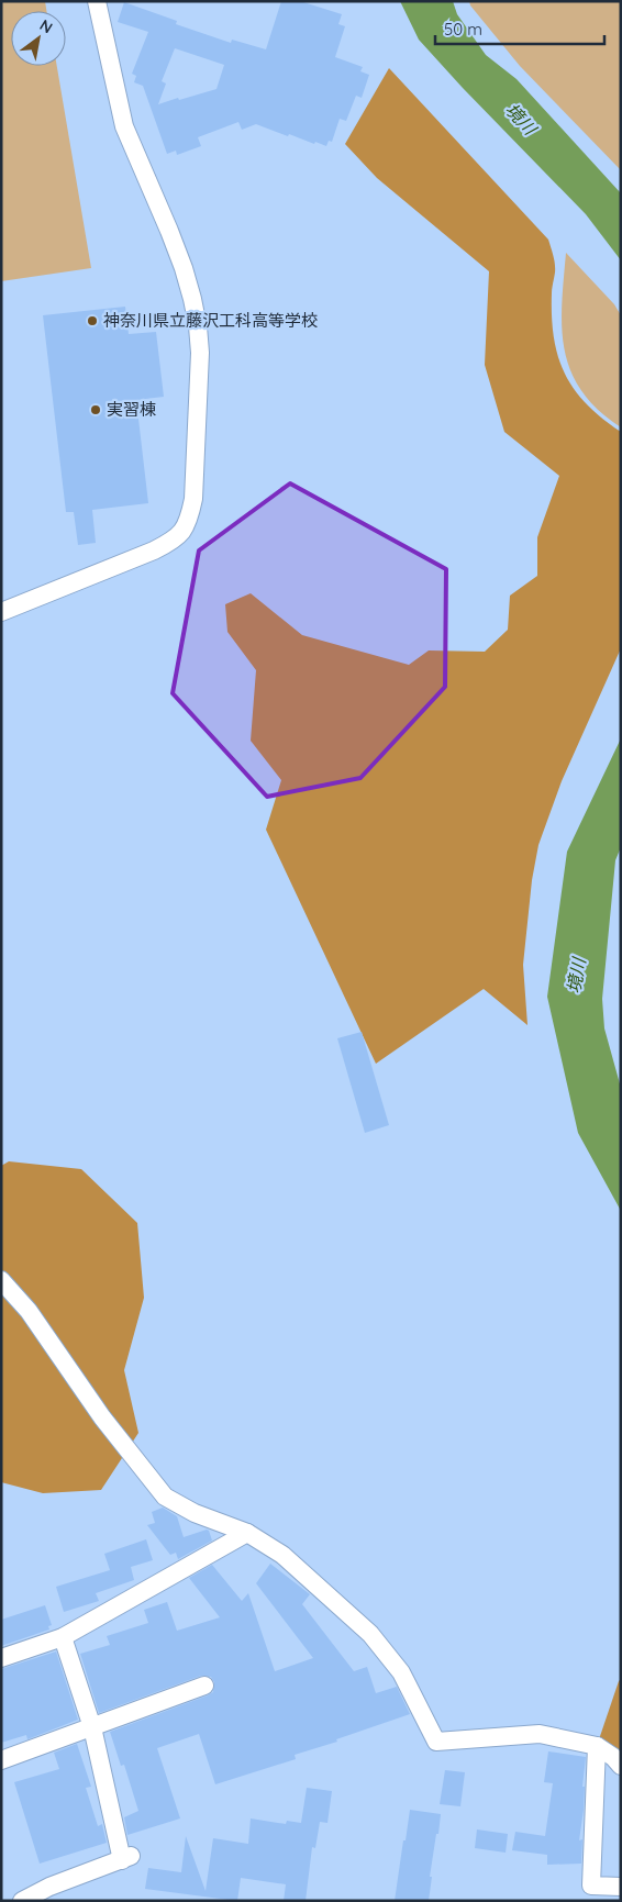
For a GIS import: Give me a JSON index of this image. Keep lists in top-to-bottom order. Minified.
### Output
{"water":["境川"],"places":["神奈川県立藤沢工科高等学校","実習棟"],"scale_bar":"50 m","north":"top right"}
